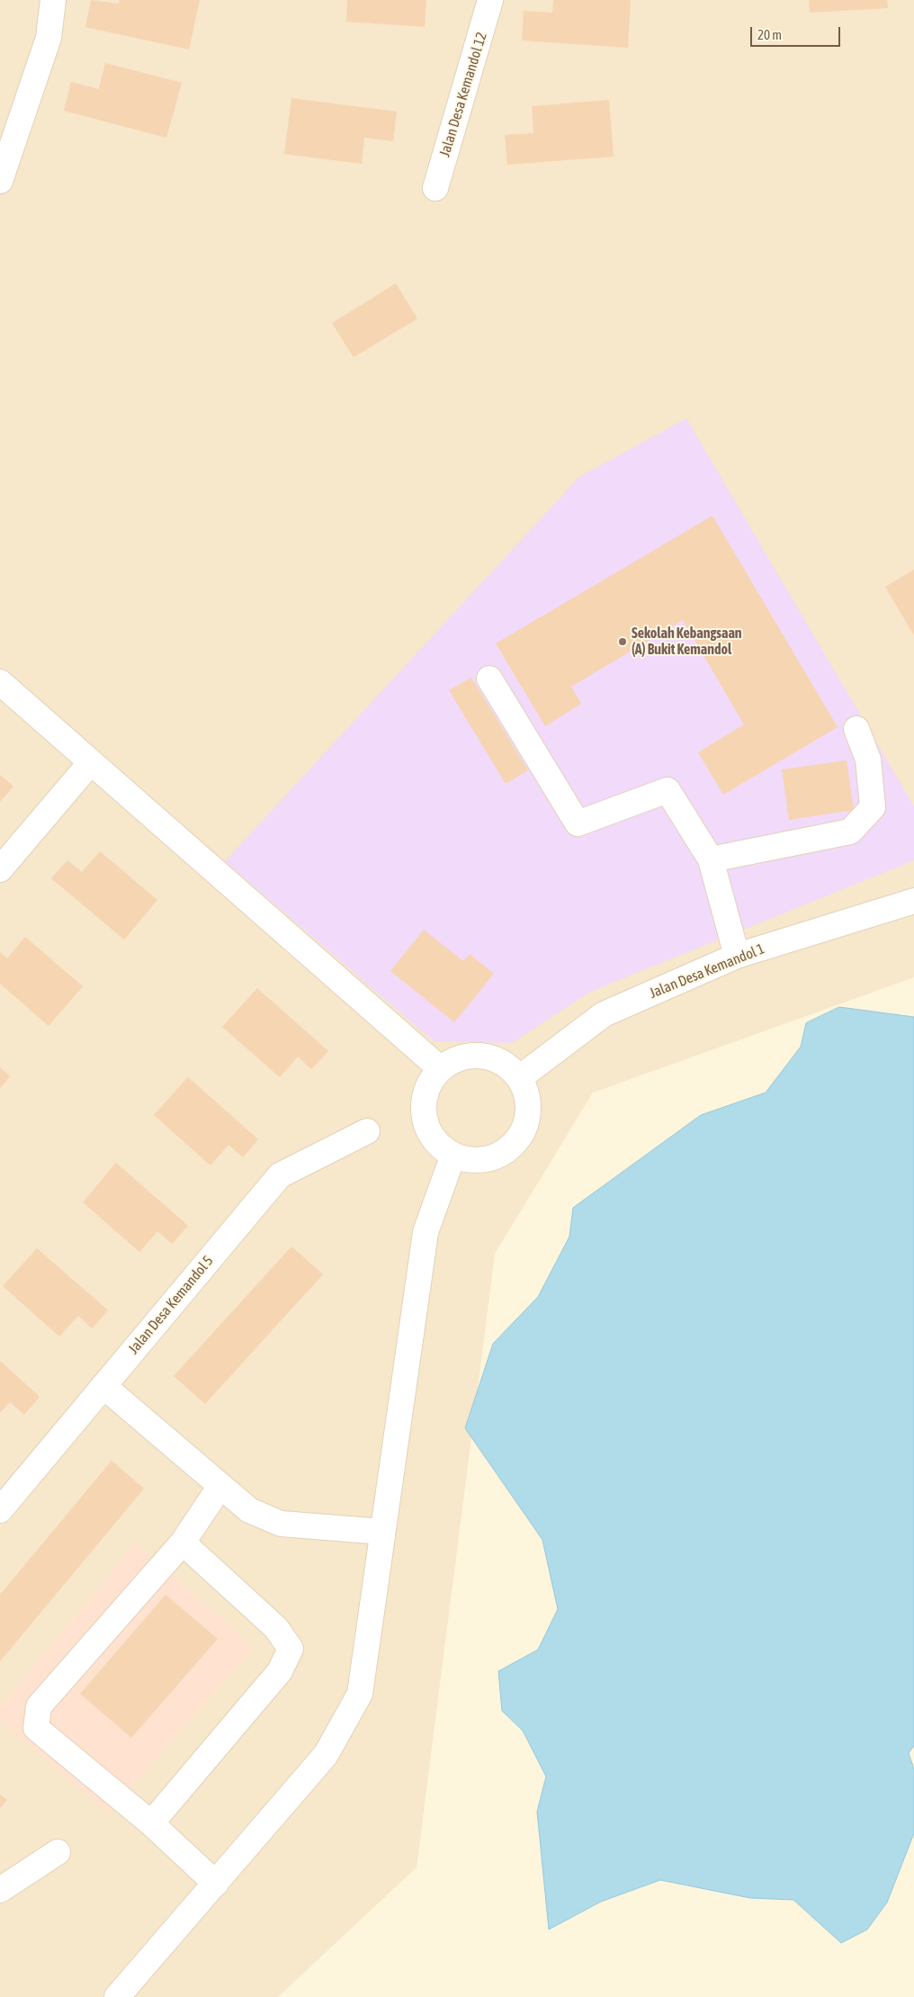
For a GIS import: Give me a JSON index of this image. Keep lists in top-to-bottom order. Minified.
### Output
{"streets":{"street":["Jalan Desa Kemandol 12","Jalan Desa Kemandol 1","Jalan Desa Kemandol 5"]},"places":["Sekolah Kebangsaan (A) Bukit Kemandol"],"scale_bar":"20 m"}
